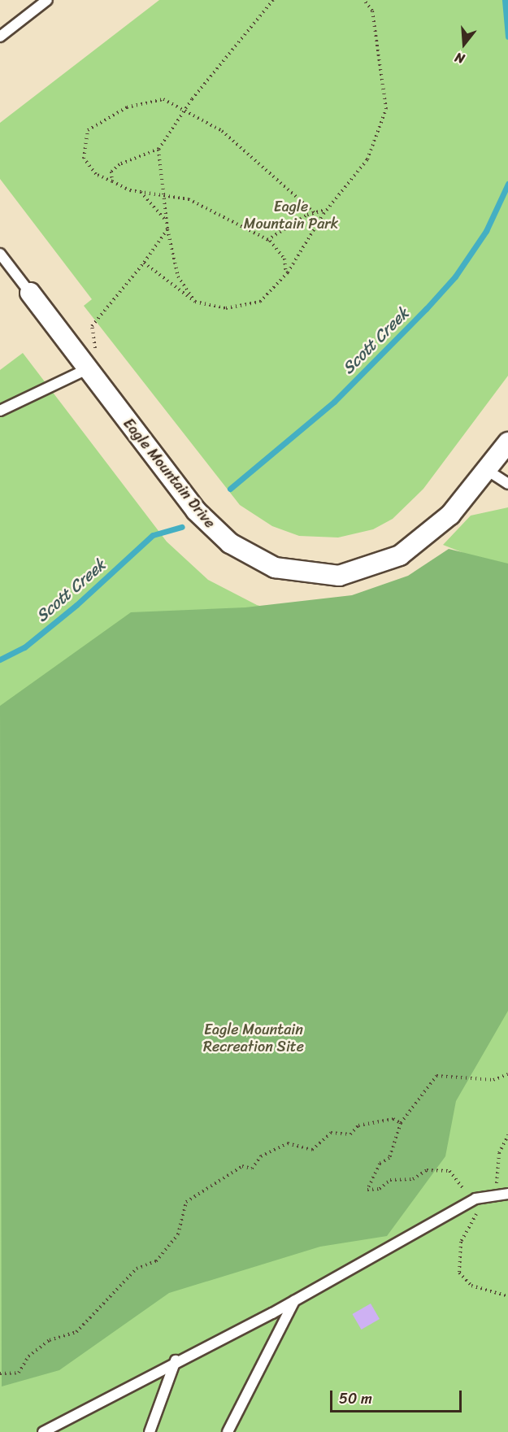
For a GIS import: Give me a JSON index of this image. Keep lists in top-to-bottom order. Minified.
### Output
{"streets":{"street":["Eagle Mountain Drive"]},"water":["Scott Creek"],"parks":["Eagle Mountain Park","Eagle Mountain Recreation Site"],"scale_bar":"50 m","north":"bottom"}
